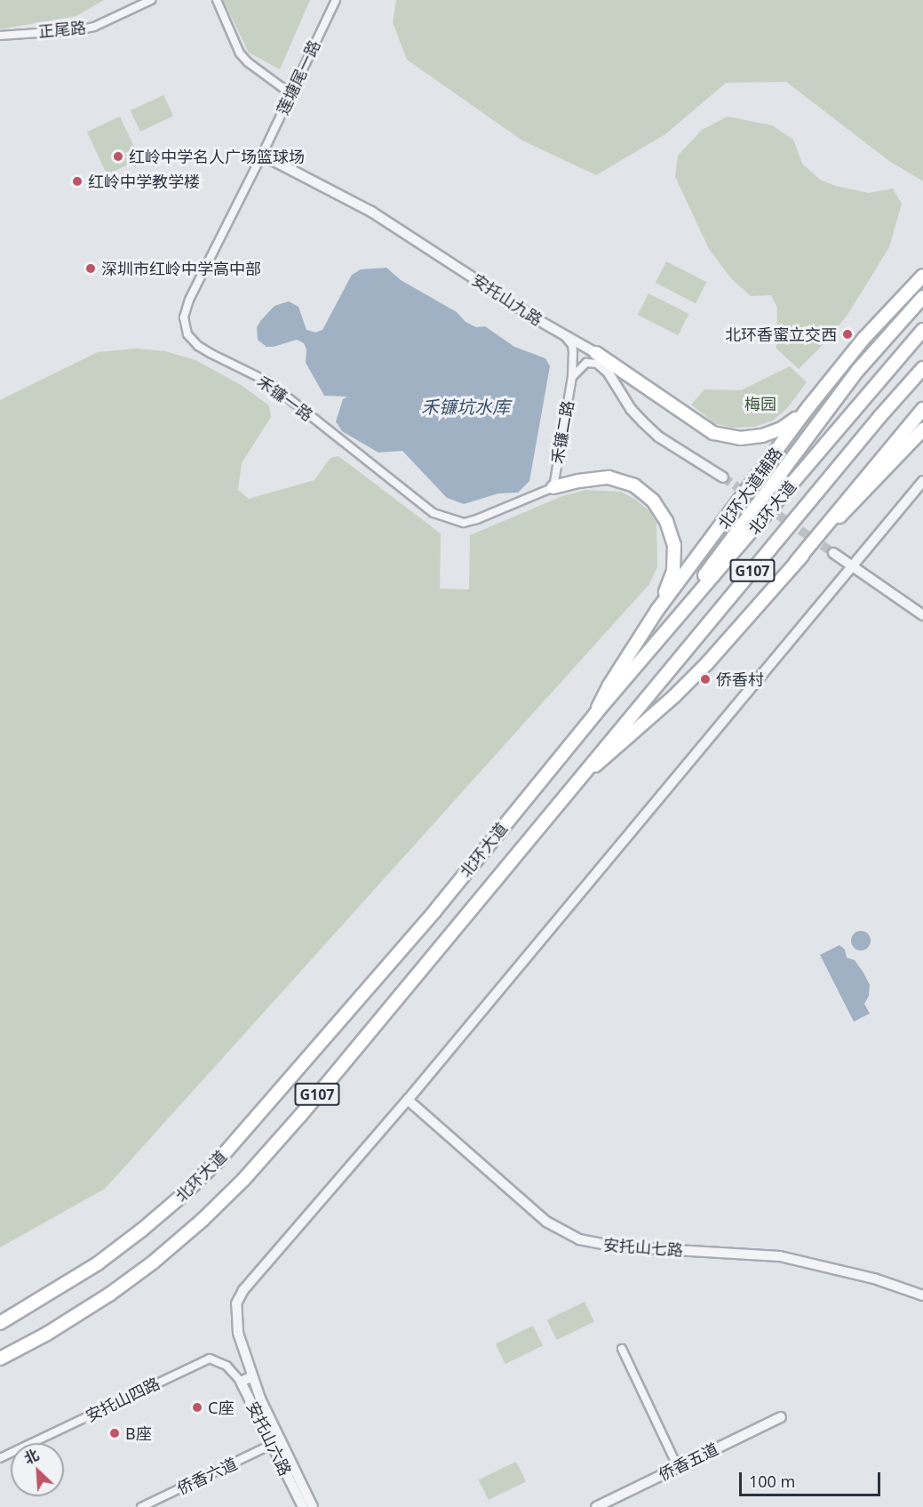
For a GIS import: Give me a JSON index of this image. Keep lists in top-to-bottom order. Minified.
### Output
{"streets":{"main road":["北环大道辅路","北环大道","G107"],"street":["正尾路","莲塘尾一路","安托山九路","禾镰一路","禾镰二路","安托山七路","安托山四路","安托山六路","侨香五道","侨香六道"]},"crossings":[["莲塘尾一路","安托山九路"],["莲塘尾一路","禾镰一路"],["安托山九路","禾镰一路"],["安托山九路","禾镰二路"],["禾镰一路","禾镰二路"],["北环大道辅路","北环大道"],["安托山七路","安托山六路"],["安托山四路","安托山六路"],["安托山六路","侨香六道"]],"water":["禾镰坑水库"],"parks":["梅园"],"places":["红岭中学名人广场篮球场","红岭中学教学楼","深圳市红岭中学高中部","北环香蜜立交西","侨香村","C座","B座"],"scale_bar":"100 m","north":"top left"}
